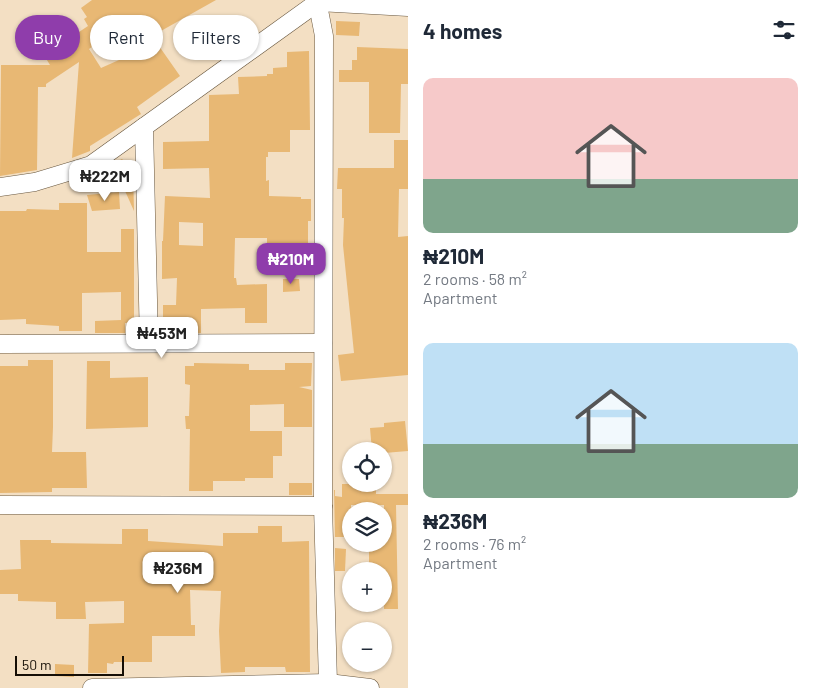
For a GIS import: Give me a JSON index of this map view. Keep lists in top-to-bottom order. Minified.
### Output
{"scale_bar":"50 m","page":{"heading":"4 homes","chip":["Buy","Rent","Filters"],"list":[{"name":"₦210M","note":"2 rooms · 58 m² · Apartment"},{"name":"₦236M","note":"2 rooms · 76 m² · Apartment"}],"price":["₦222M","₦210M","₦453M","₦236M"],"map_buttons":["+","−"],"scale":"50 m"}}
